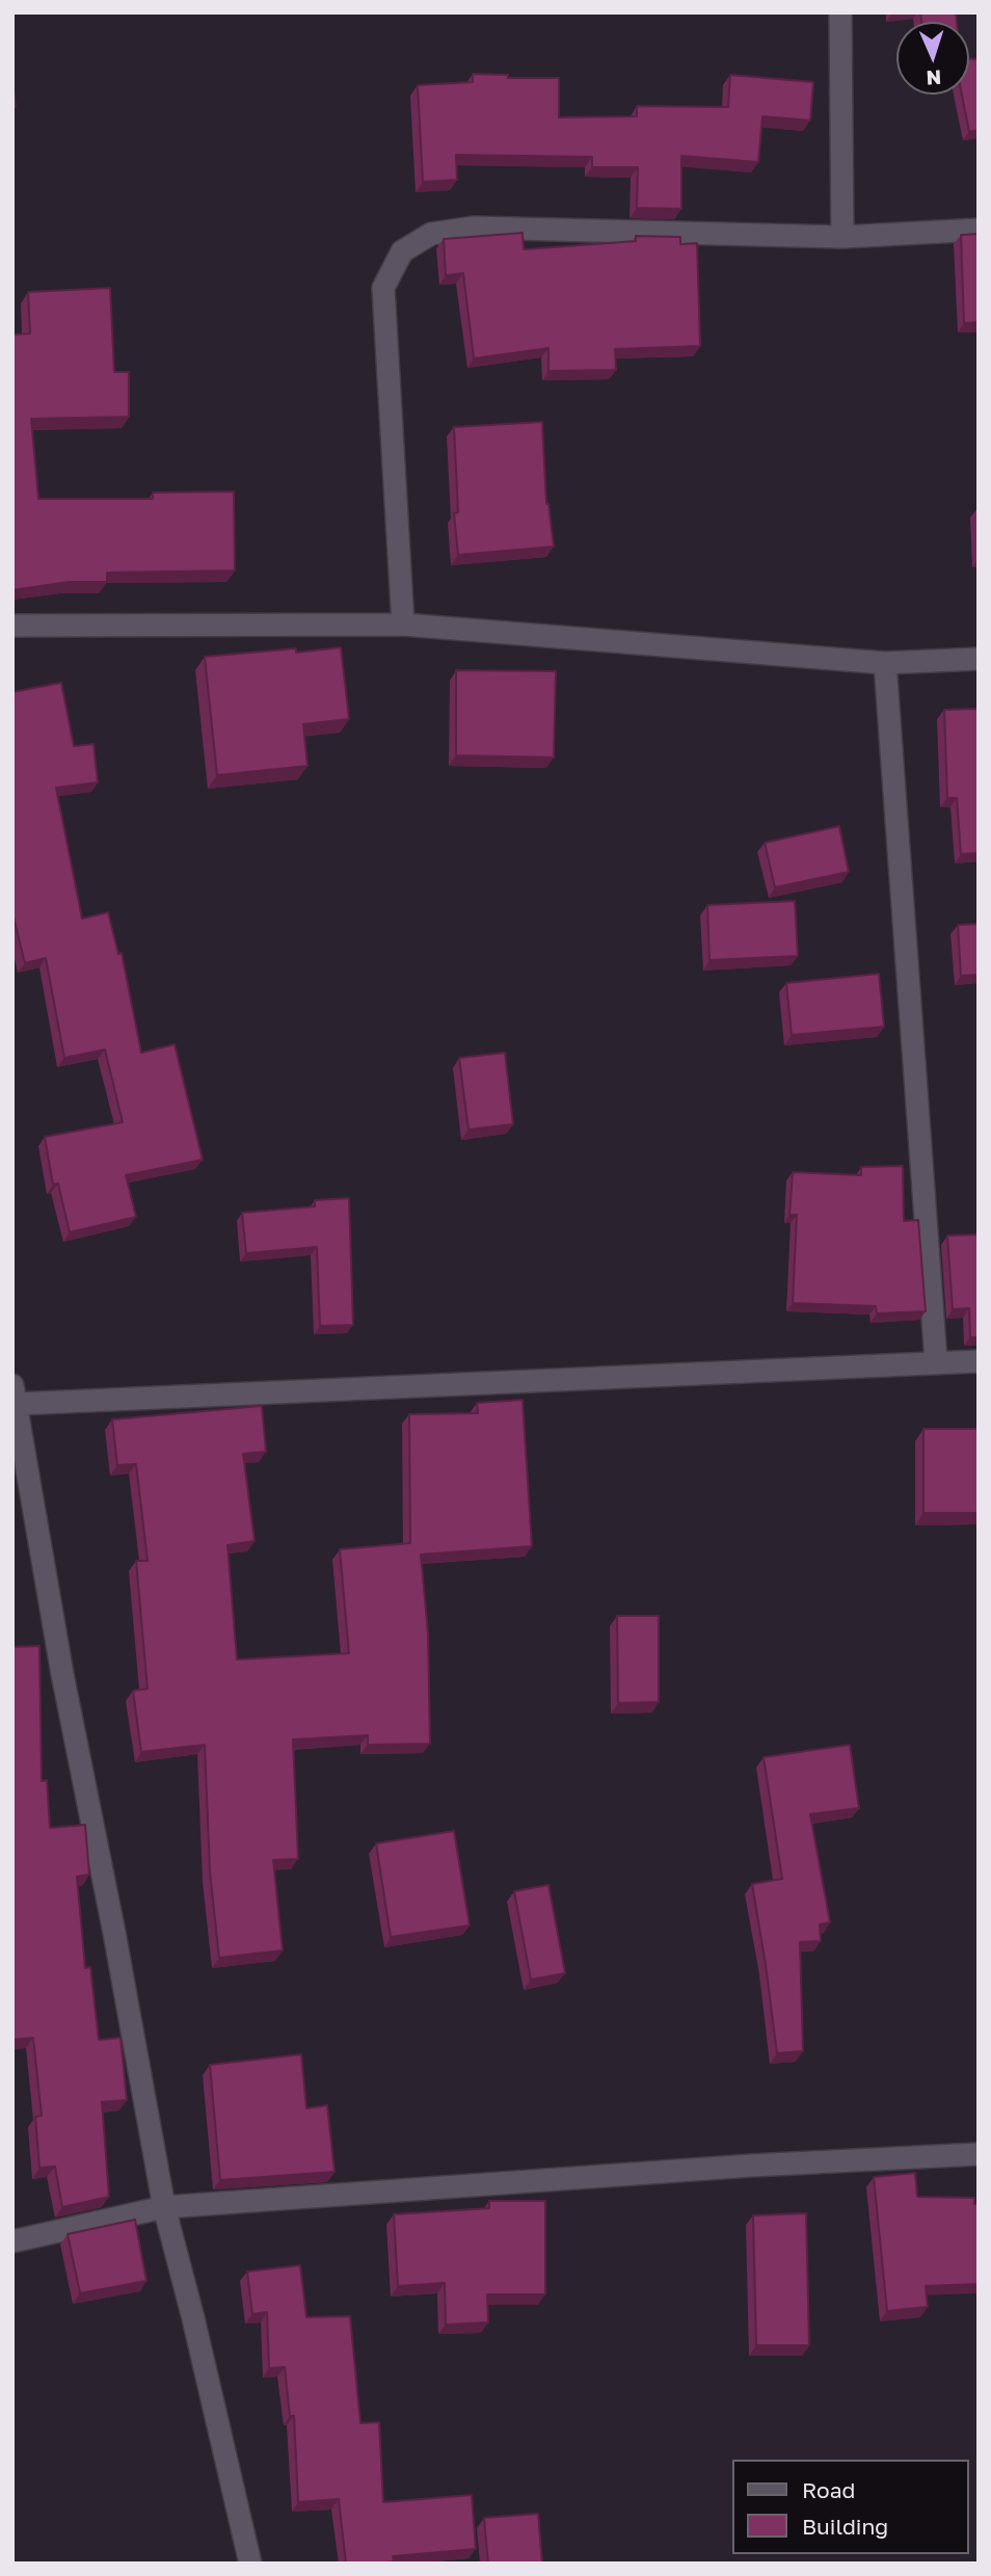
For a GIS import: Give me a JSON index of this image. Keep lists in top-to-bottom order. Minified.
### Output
{"legend":["Road","Building"],"north":"bottom"}
